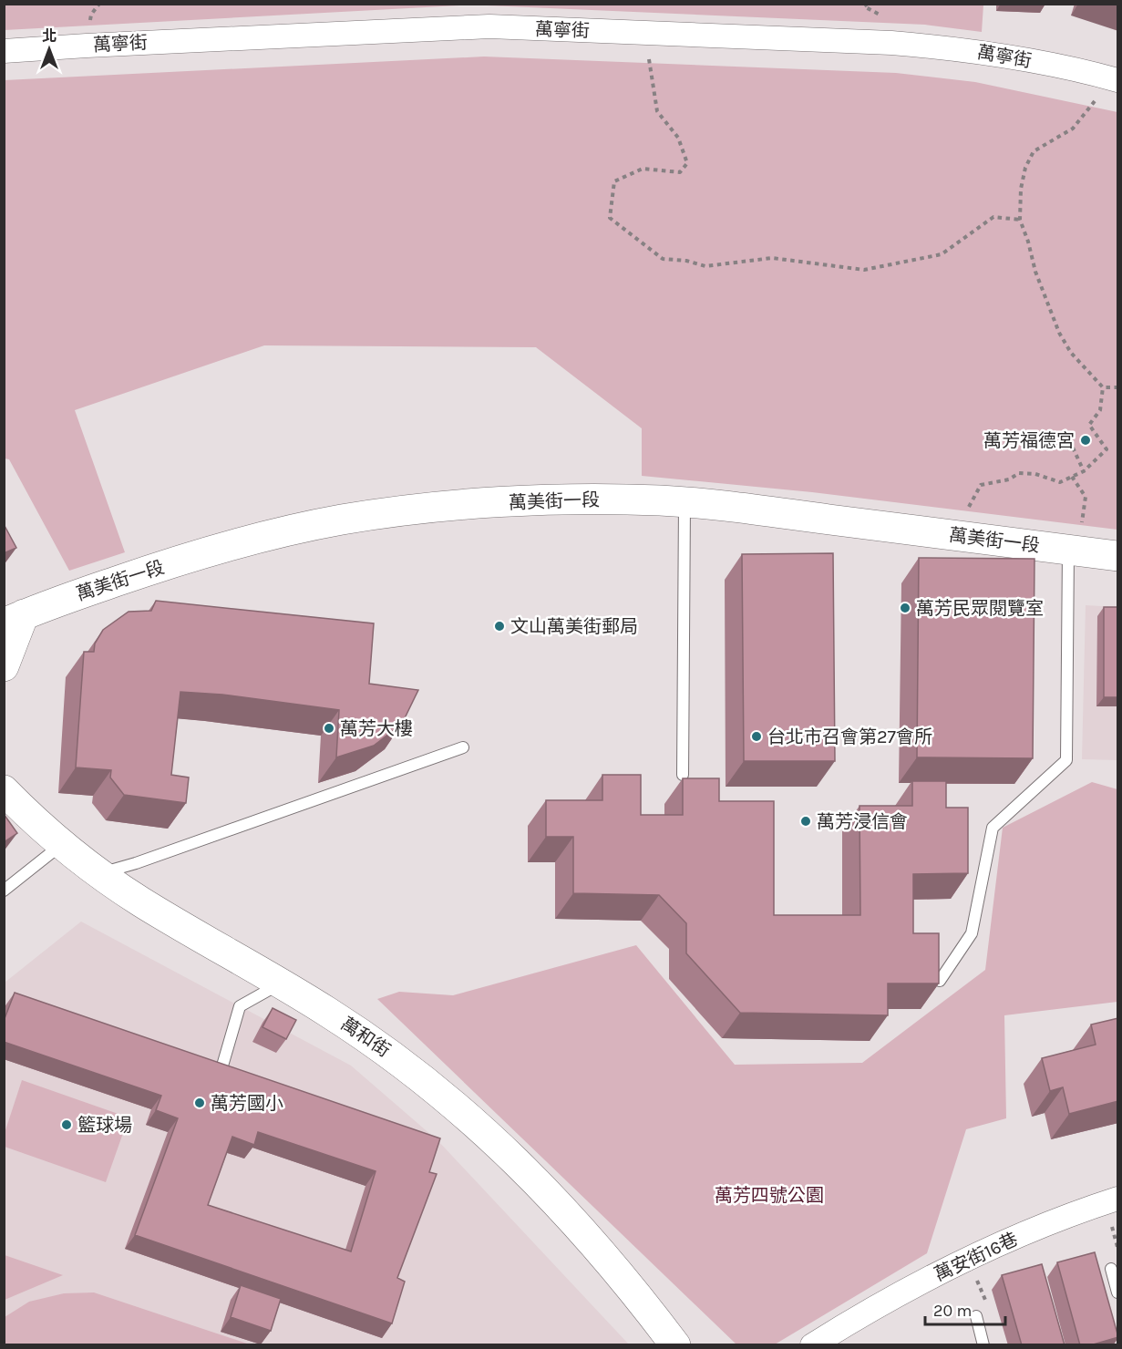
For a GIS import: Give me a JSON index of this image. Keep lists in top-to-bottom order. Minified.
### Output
{"streets":{"street":["萬寧街","萬美街一段","萬和街","萬安街16巷"]},"parks":["萬芳四號公園"],"places":["萬芳福德宮","萬芳民眾閱覽室","文山萬美街郵局","萬芳大樓","台北市召會第27會所","萬芳浸信會","萬芳國小","籃球場"],"scale_bar":"20 m","north":"top"}
